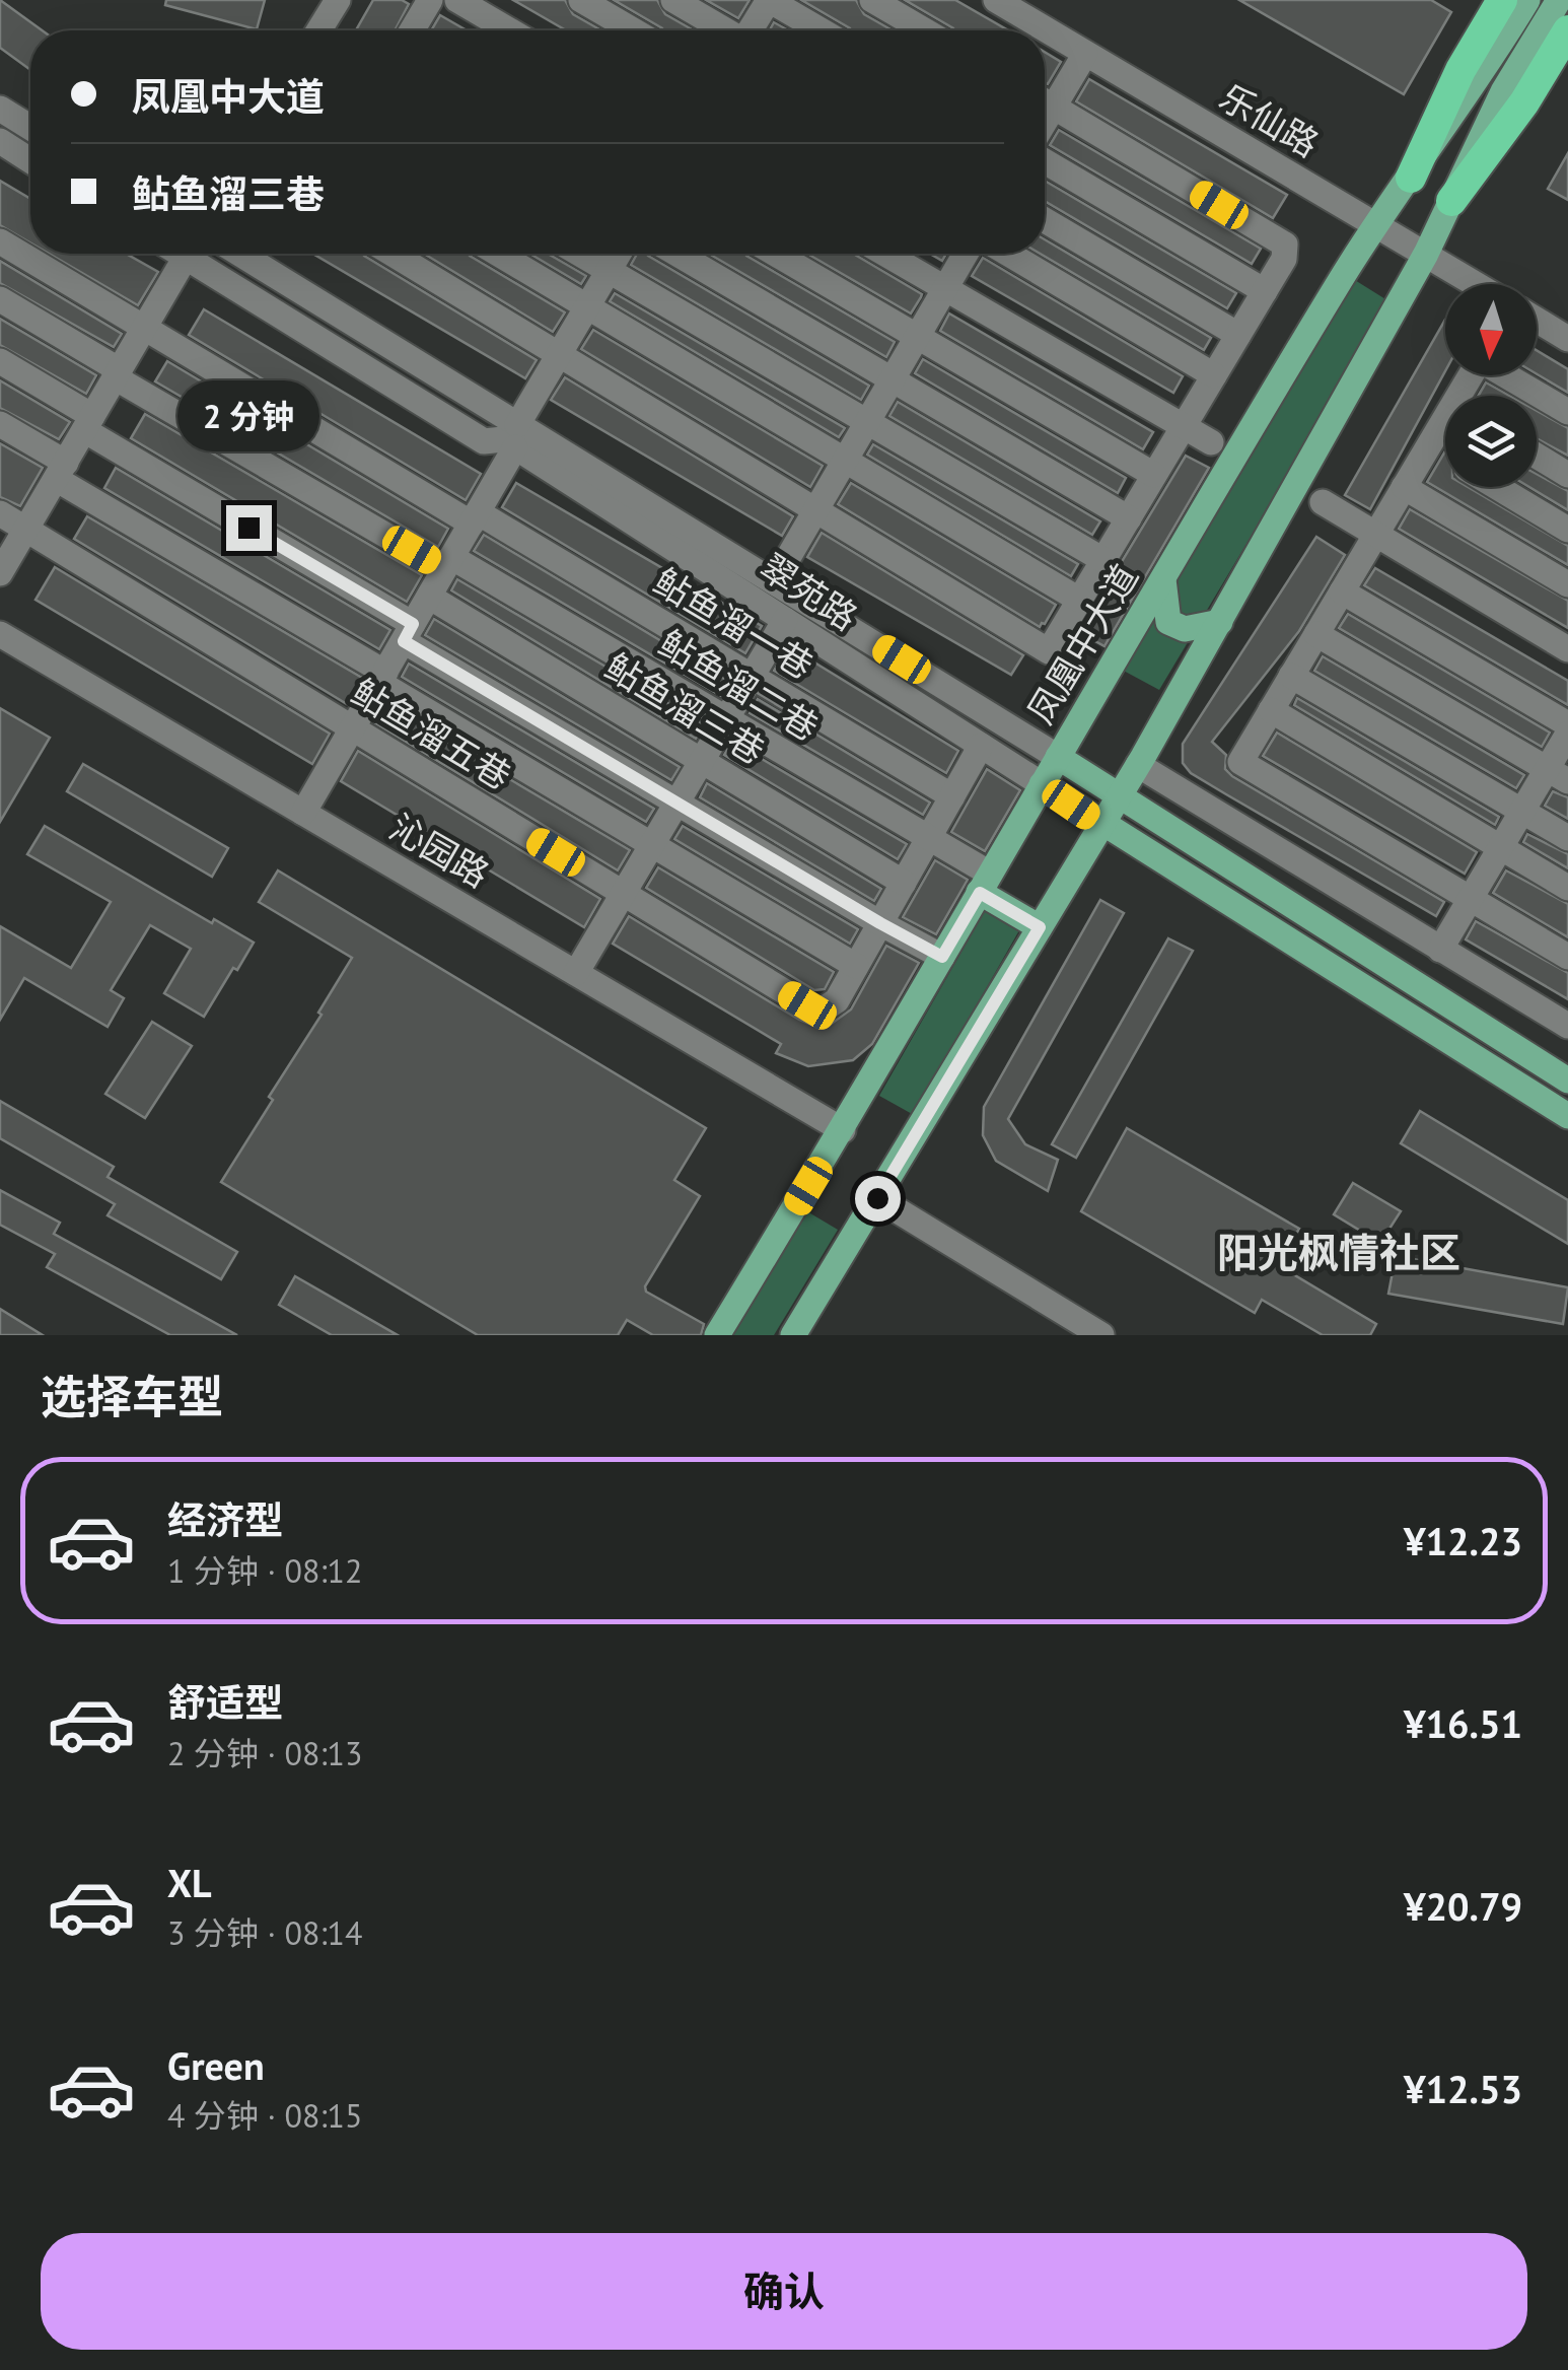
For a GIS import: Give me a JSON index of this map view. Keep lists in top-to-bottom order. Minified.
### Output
{"streets":{"main road":["翠苑路","凤凰中大道"],"street":["乐仙路","鲇鱼溜一巷","鲇鱼溜二巷","鲇鱼溜三巷","鲇鱼溜五巷","沁园路"]},"crossings":[["乐仙路","凤凰中大道"],["翠苑路","凤凰中大道"],["翠苑路","鲇鱼溜五巷"],["鲇鱼溜一巷","鲇鱼溜五巷"],["凤凰中大道","鲇鱼溜二巷"],["凤凰中大道","沁园路"],["鲇鱼溜二巷","鲇鱼溜五巷"],["鲇鱼溜三巷","鲇鱼溜五巷"]],"districts":["阳光枫情社区"],"north":"bottom","page":{"banner":["凤凰中大道","鲇鱼溜三巷"],"bubble":"2 分钟","heading":"选择车型","list":[{"name":"经济型","note":"1 分钟 · 08:12","value":"¥12.23"},{"name":"舒适型","note":"2 分钟 · 08:13","value":"¥16.51"},{"name":"XL","note":"3 分钟 · 08:14","value":"¥20.79"},{"name":"Green","note":"4 分钟 · 08:15","value":"¥12.53"}],"buttons":"确认"}}
